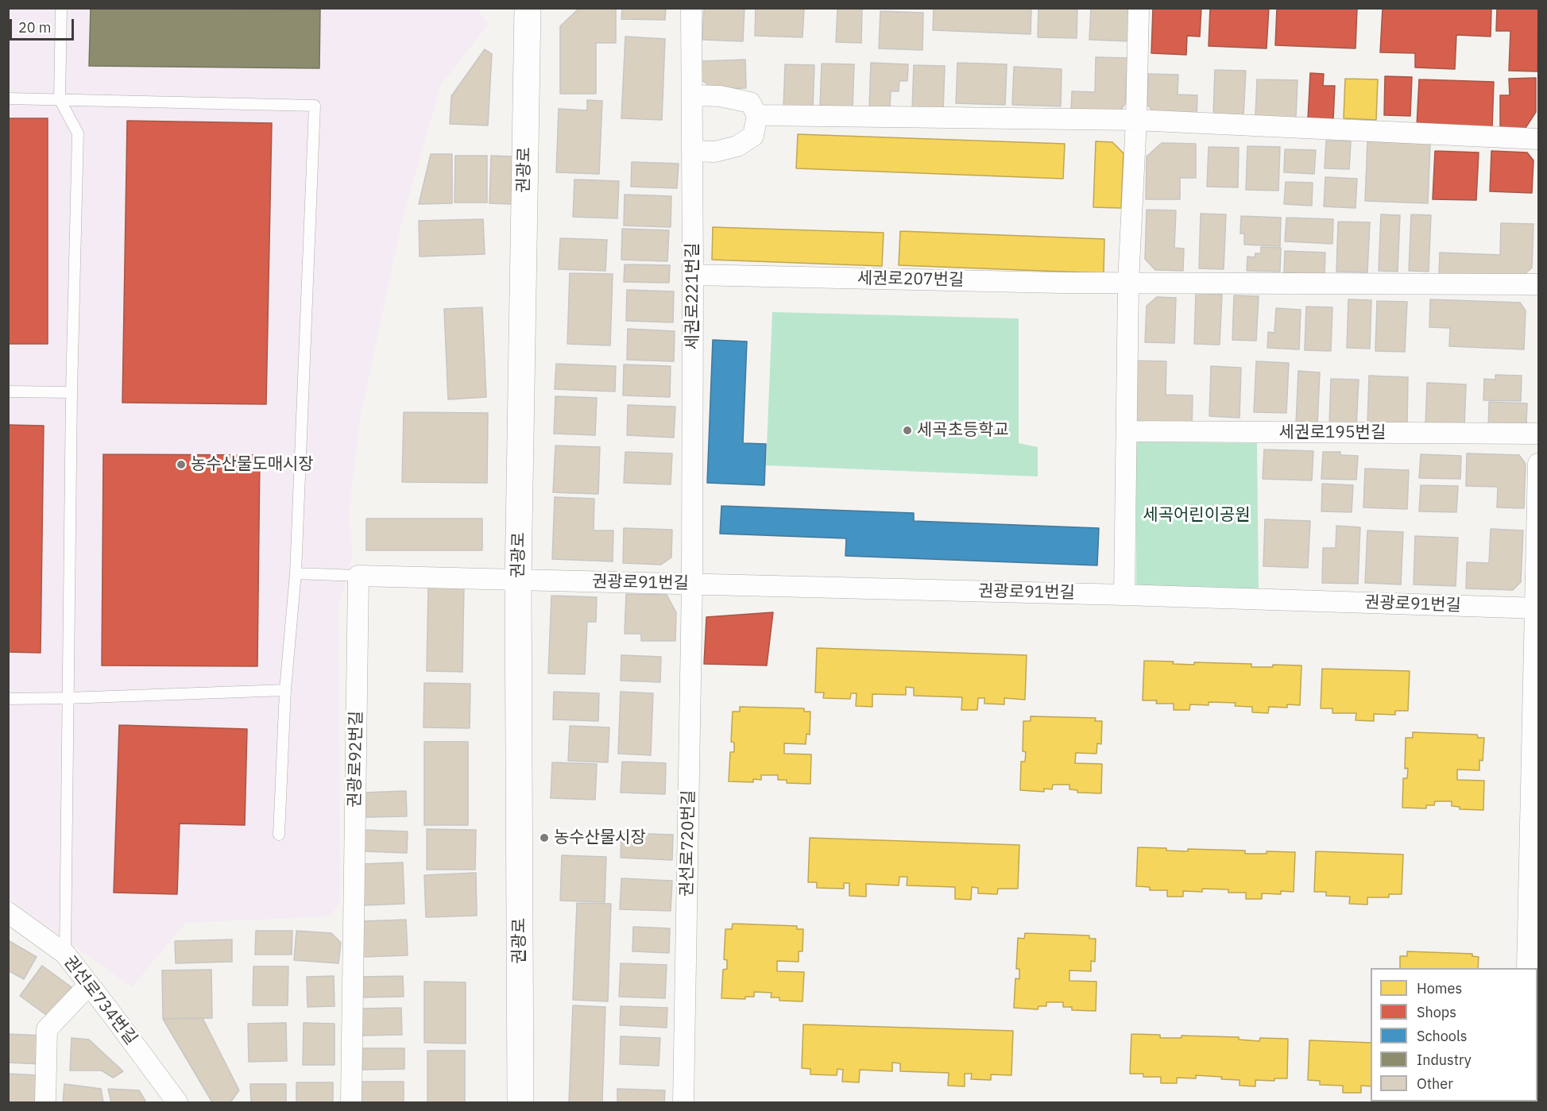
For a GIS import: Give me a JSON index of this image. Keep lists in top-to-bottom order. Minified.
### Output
{"streets":{"street":["권광로","세권로207번길","세권로221번길","세권로195번길","권광로91번길","권광로92번길","권선로720번길","권선로734번길"]},"crossings":[["권광로","권광로91번길"],["세권로207번길","세권로221번길"],["세권로221번길","권광로91번길"],["세권로221번길","권선로720번길"],["권광로91번길","권선로720번길"]],"parks":["세곡어린이공원"],"places":["세곡초등학교","농수산물도매시장","농수산물시장"],"legend":["Homes","Shops","Schools","Industry","Other"],"scale_bar":"20 m"}
